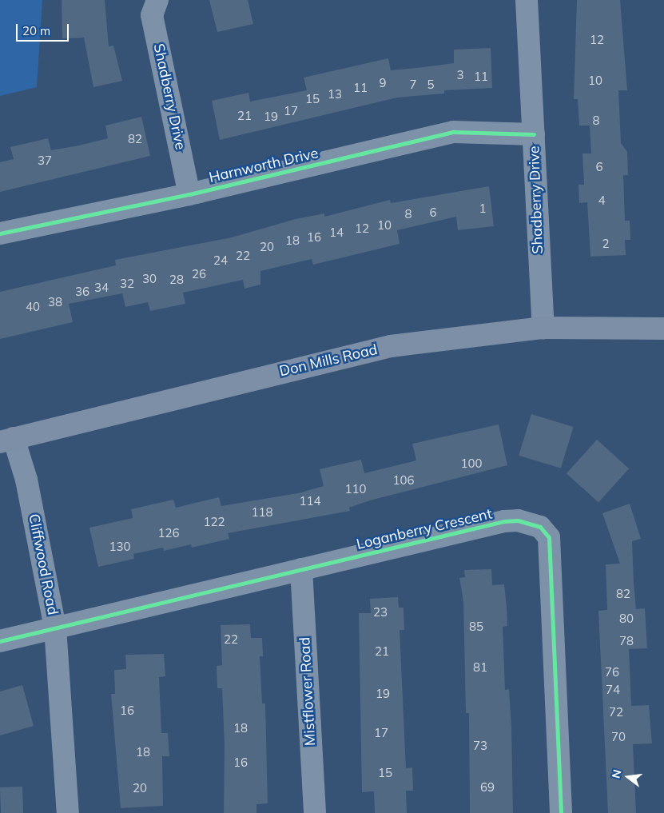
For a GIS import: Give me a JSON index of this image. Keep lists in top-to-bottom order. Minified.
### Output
{"streets":{"main road":["Don Mills Road"],"street":["Shadberry Drive","Harnworth Drive","Loganberry Crescent","Cliffwood Road","Mistflower Road"]},"crossings":[["Shadberry Drive","Harnworth Drive"],["Shadberry Drive","Don Mills Road"],["Don Mills Road","Cliffwood Road"],["Loganberry Crescent","Cliffwood Road"],["Loganberry Crescent","Mistflower Road"]],"house_numbers":["12","3","11","10","9","7","5","11","13","15","17","21","19","8","82","37","6","4","1","6","8","10","12","14","16","18","2","20","22","24","26","30","28","32","34","36","38","40","100","106","110","114","118","122","126","130","82","23","80","85","22","78","21","81","76","74","19","16","72","18","17","70","73","18","16","15","69","20"],"scale_bar":"20 m","north":"left"}
